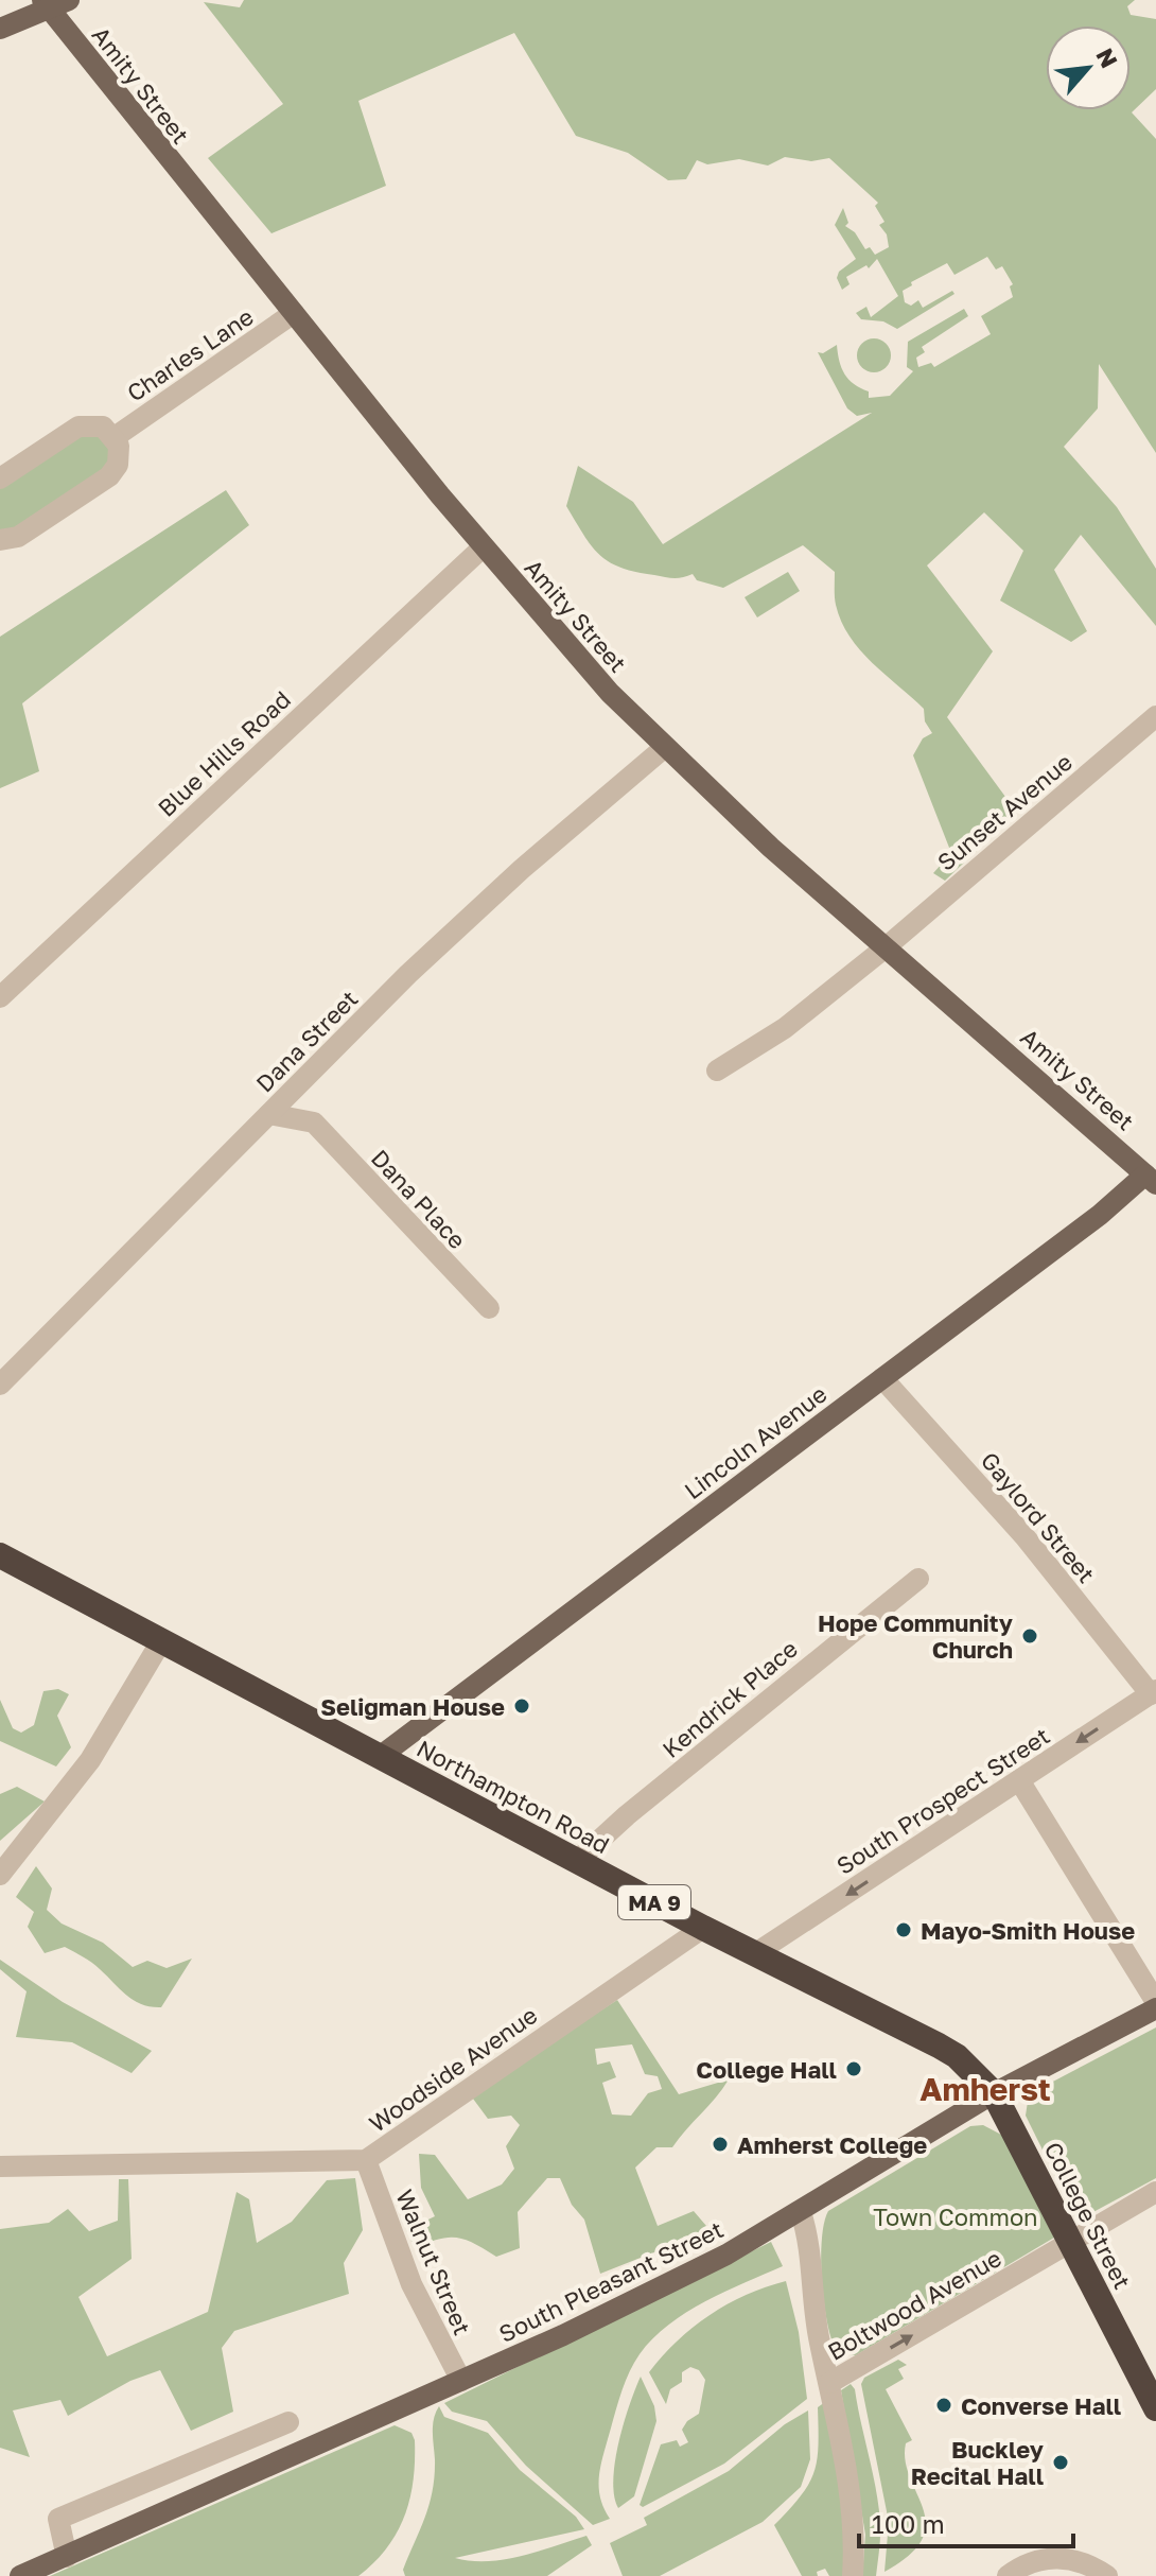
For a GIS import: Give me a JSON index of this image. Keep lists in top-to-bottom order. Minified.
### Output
{"streets":{"highway":["Northampton Road","MA 9","College Street"],"main road":["Amity Street","Lincoln Avenue","South Pleasant Street"],"street":["Charles Lane","Blue Hills Road","Sunset Avenue","Dana Street","Dana Place","Gaylord Street","Kendrick Place","South Prospect Street","Woodside Avenue","Walnut Street","Boltwood Avenue"]},"crossings":[["Amity Street","Charles Lane"],["Amity Street","Blue Hills Road"],["Amity Street","Sunset Avenue"],["Amity Street","Dana Street"],["Amity Street","Lincoln Avenue"],["Lincoln Avenue","Gaylord Street"],["Lincoln Avenue","Northampton Road"],["Gaylord Street","South Prospect Street"],["Kendrick Place","Northampton Road"],["Northampton Road","South Prospect Street"],["Northampton Road","Woodside Avenue"],["Northampton Road","College Street"],["Northampton Road","South Pleasant Street"],["Woodside Avenue","Walnut Street"],["College Street","South Pleasant Street"],["College Street","Boltwood Avenue"],["Walnut Street","South Pleasant Street"]],"one_way":["South Prospect Street","Boltwood Avenue"],"districts":["Amherst"],"parks":["Town Common"],"places":["Hope Community Church","Seligman House","Mayo-Smith House","College Hall","Amherst College","Converse Hall","Buckley Recital Hall"],"scale_bar":"100 m","north":"top right"}
